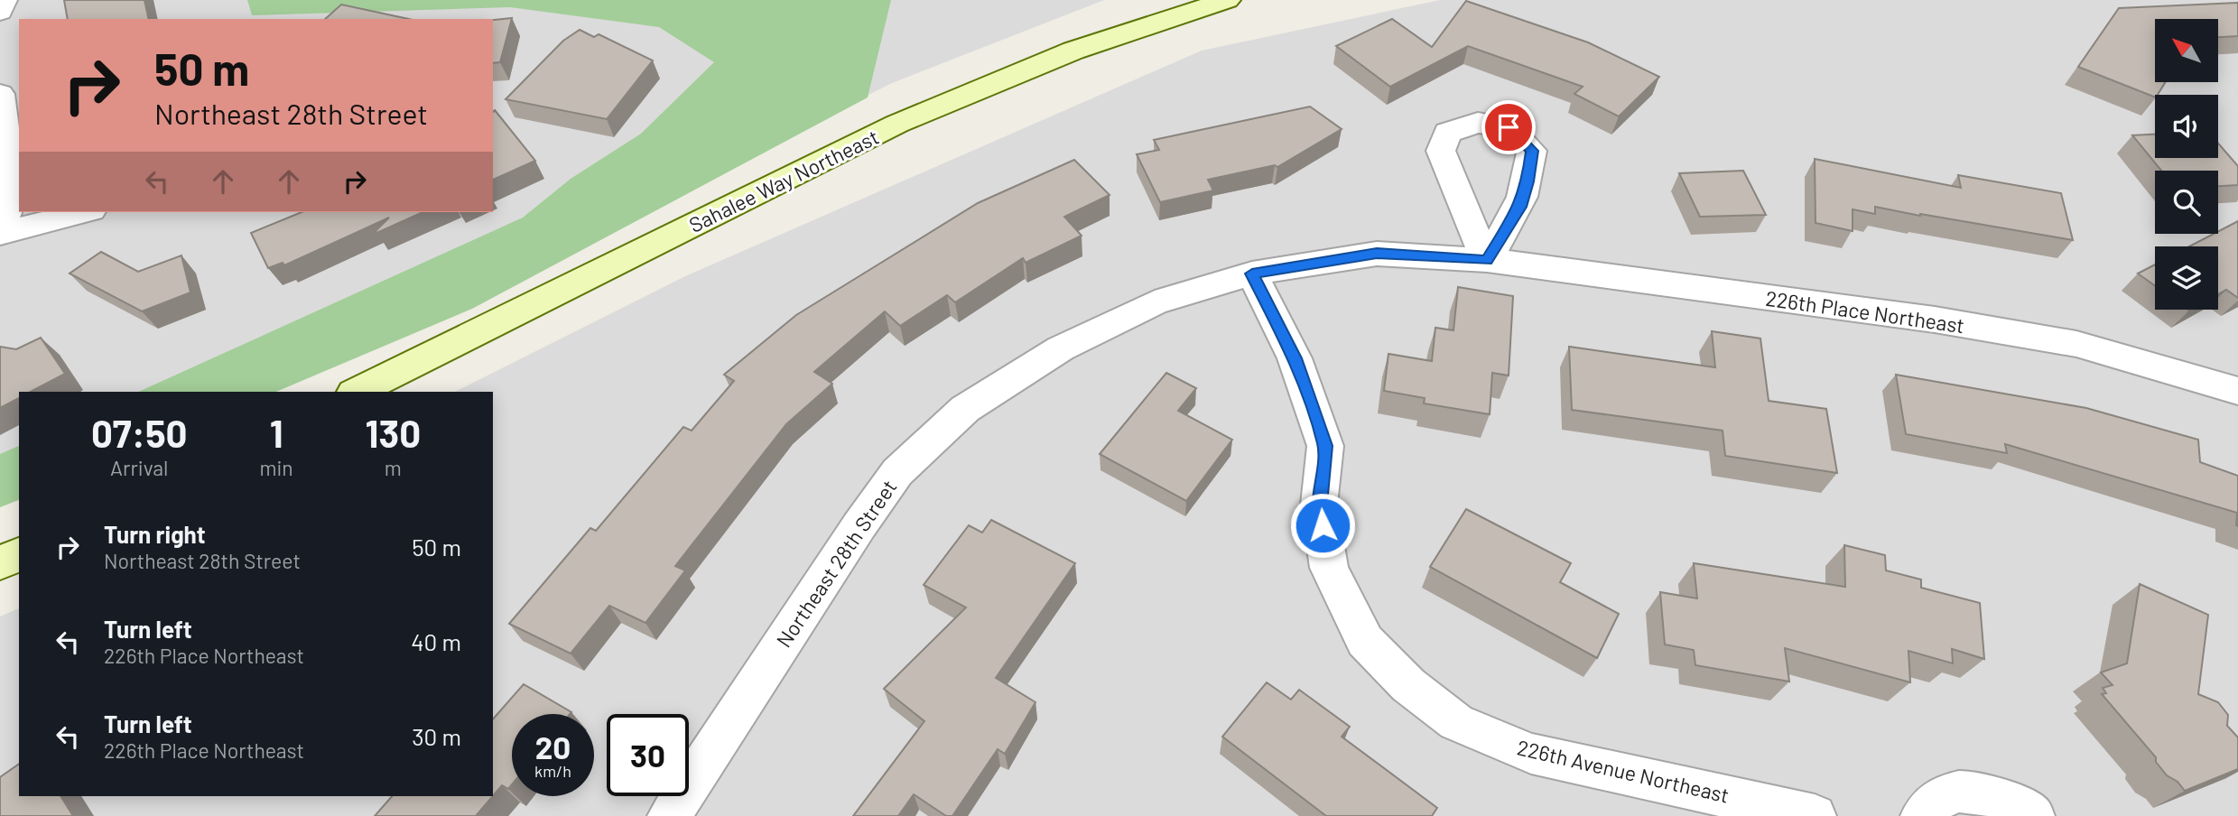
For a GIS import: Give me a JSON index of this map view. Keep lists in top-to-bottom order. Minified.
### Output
{"streets":{"main road":["Sahalee Way Northeast"],"street":["226th Place Northeast","Northeast 28th Street","226th Avenue Northeast"]},"crossings":[["226th Place Northeast","Northeast 28th Street"],["Northeast 28th Street","226th Avenue Northeast"]],"north":"top left","page":{"turn":["50 m","Northeast 28th Street"],"eta":["07:50","Arrival","1","min","130","m"],"list":[{"name":"Turn right","note":"Northeast 28th Street","value":"50 m"},{"name":"Turn left","note":"226th Place Northeast","value":"40 m"},{"name":"Turn left","note":"226th Place Northeast","value":"30 m"}],"speed":"20 km/h","limit":"30"}}
